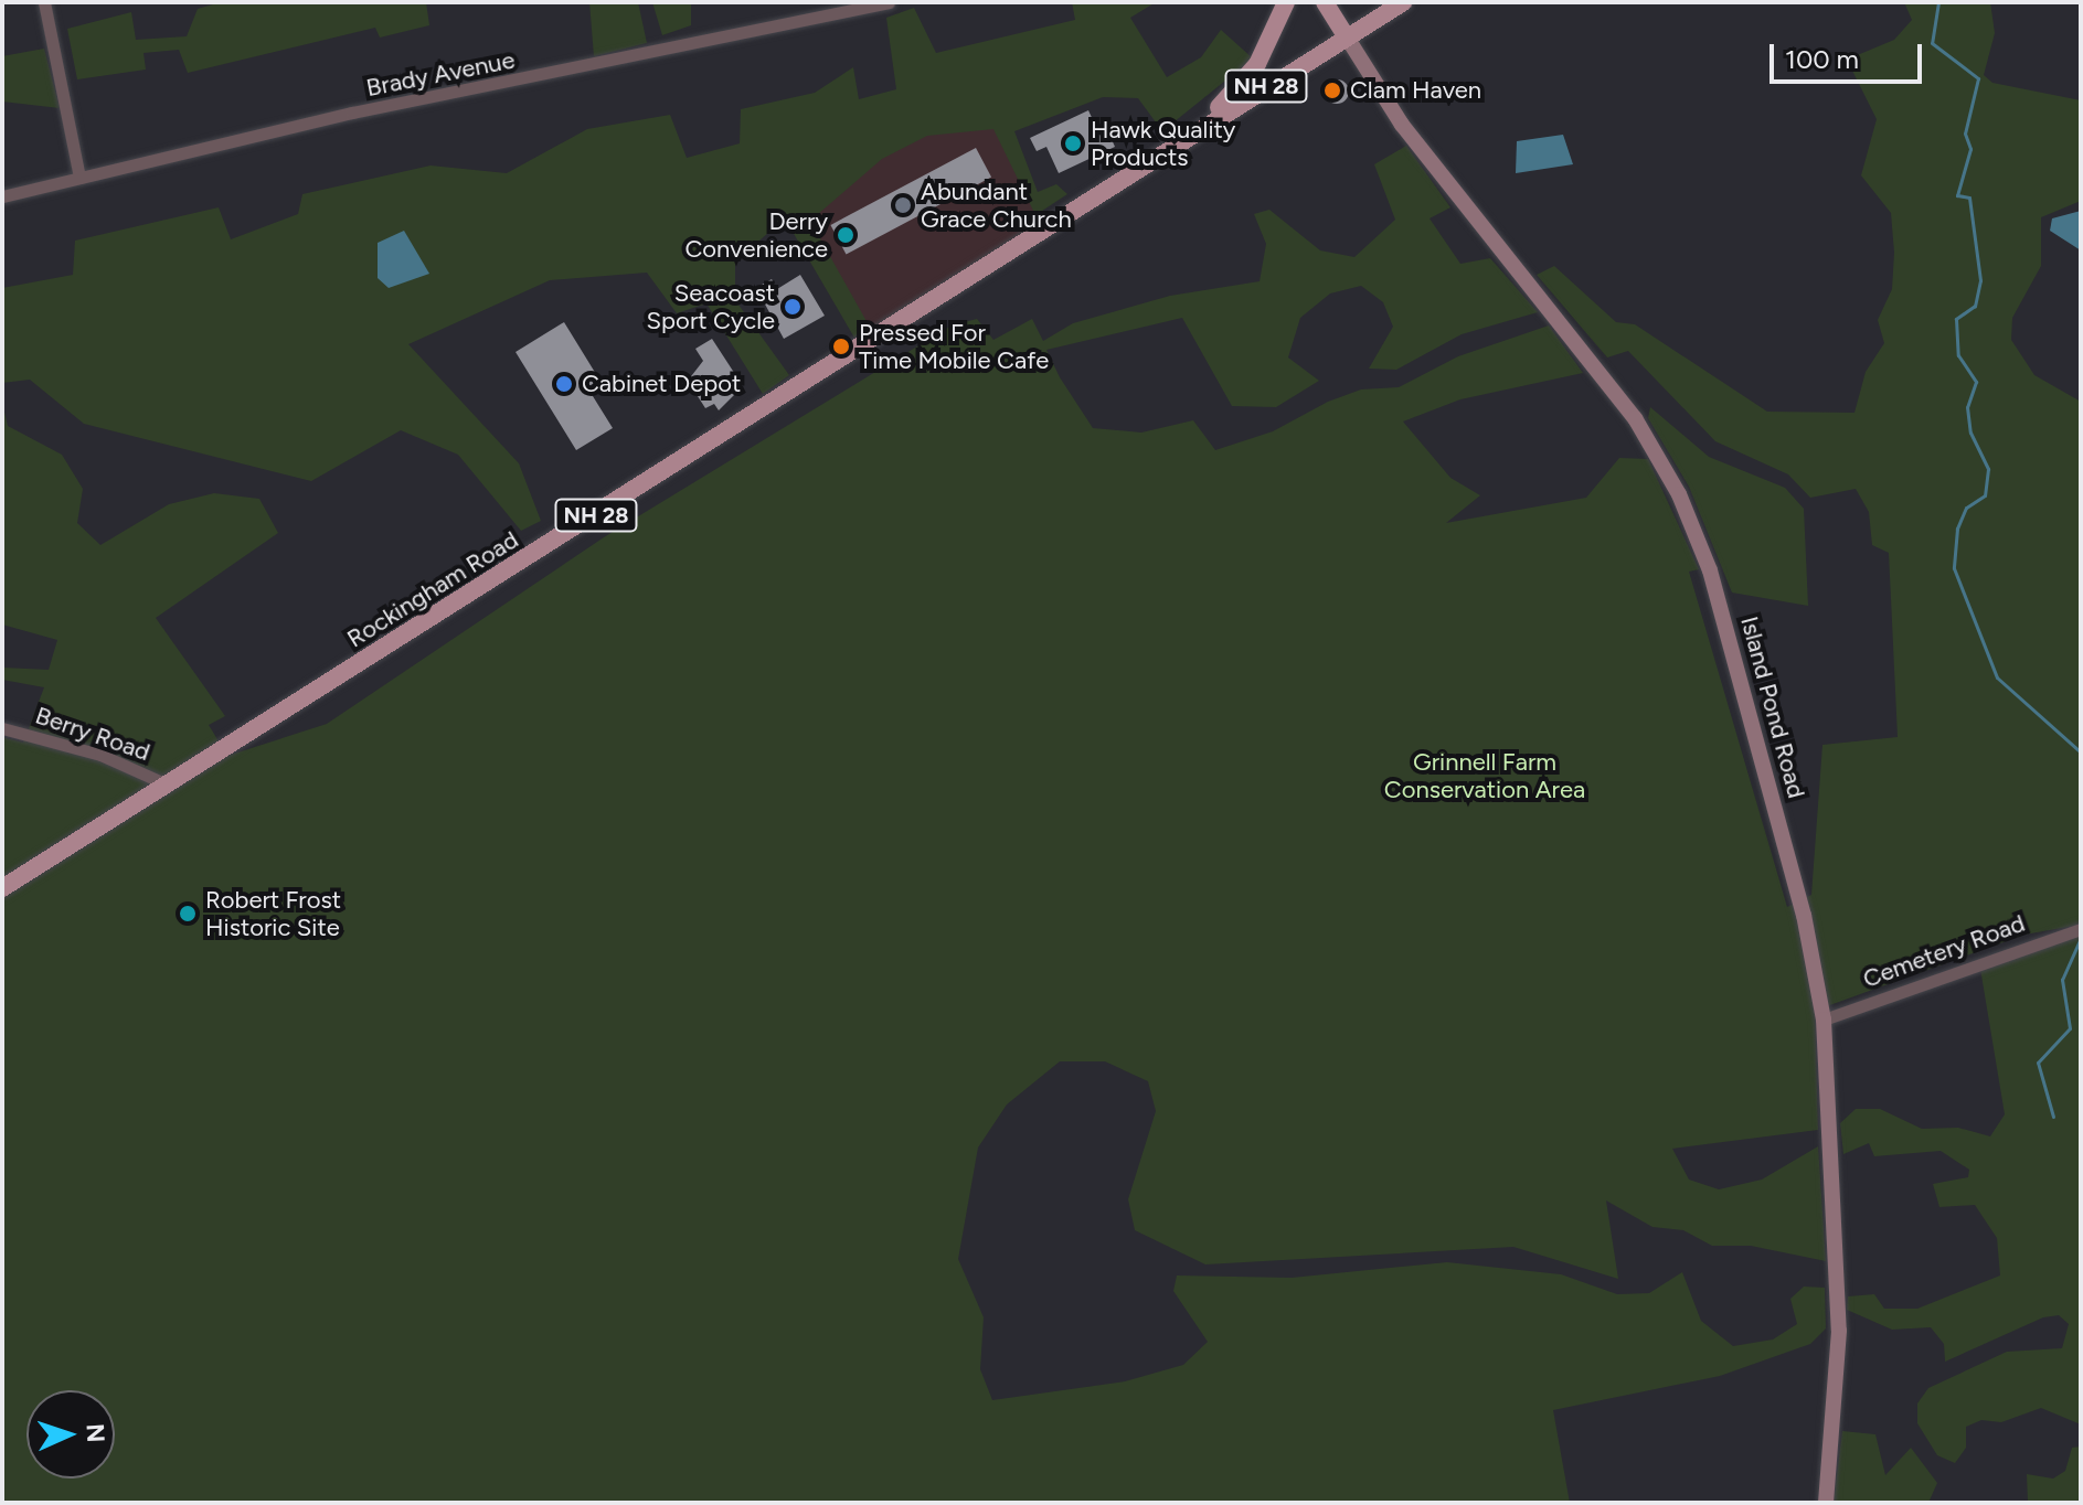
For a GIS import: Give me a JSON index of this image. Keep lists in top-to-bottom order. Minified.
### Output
{"streets":{"main road":["NH 28","Rockingham Road"],"street":["Brady Avenue","Island Pond Road","Berry Road","Cemetery Road"]},"crossings":[["NH 28","Rockingham Road"],["Rockingham Road","Island Pond Road"],["Rockingham Road","Berry Road"],["Island Pond Road","Cemetery Road"]],"parks":["Grinnell Farm Conservation Area"],"places":["Clam Haven","Hawk Quality Products","Abundant Grace Church","Derry Convenience","Seacoast Sport Cycle","Pressed For Time Mobile Cafe","Cabinet Depot","Robert Frost Historic Site"],"scale_bar":"100 m","north":"right"}
